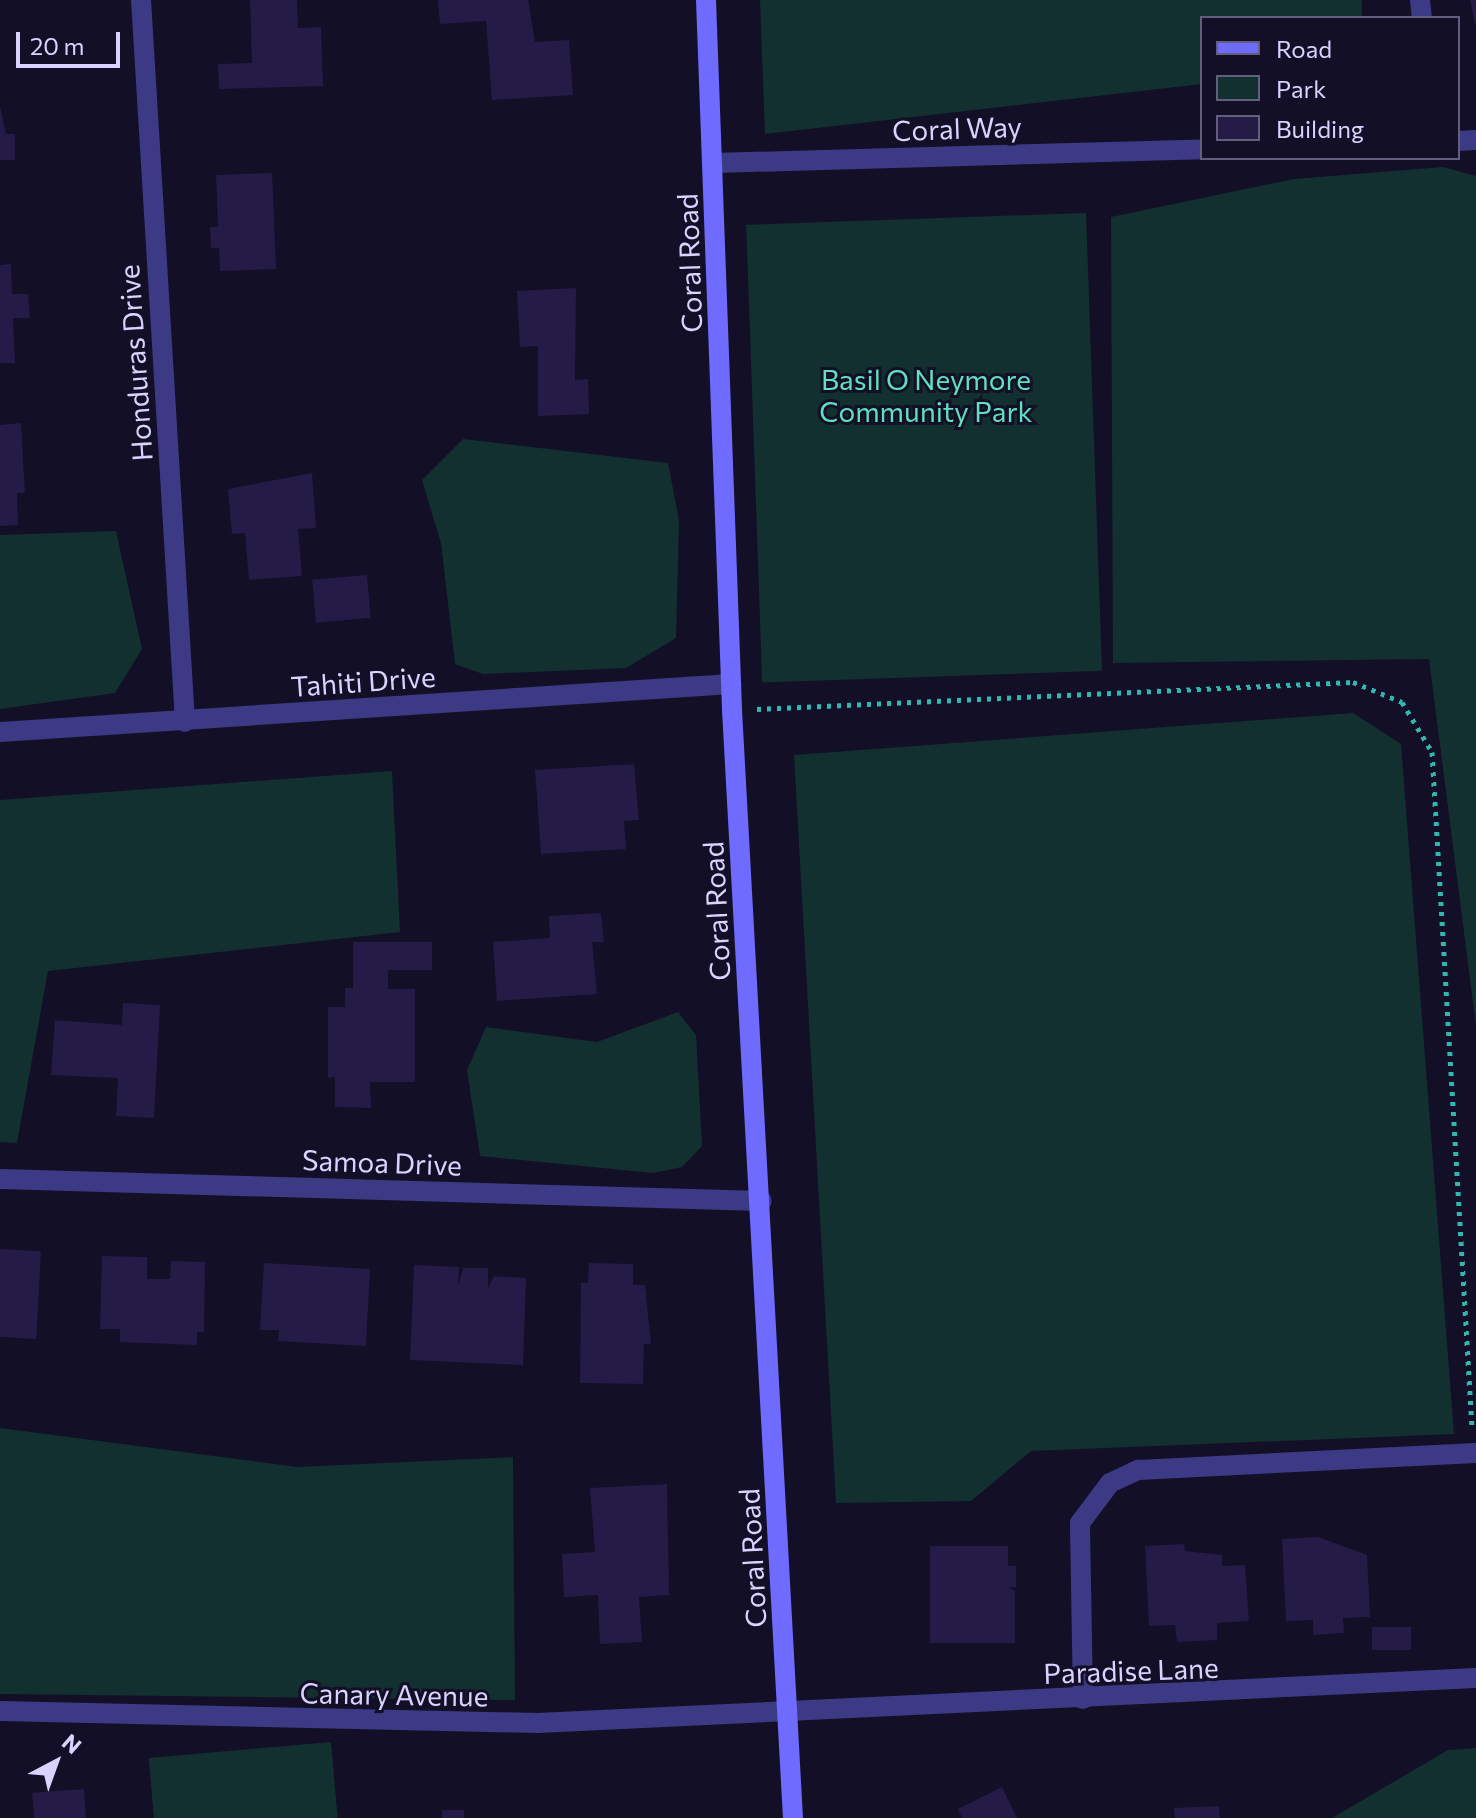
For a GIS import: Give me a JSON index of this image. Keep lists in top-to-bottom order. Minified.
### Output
{"streets":{"street":["Coral Way","Coral Road","Honduras Drive","Tahiti Drive","Samoa Drive","Paradise Lane","Canary Avenue"]},"crossings":[["Coral Way","Coral Road"],["Coral Road","Tahiti Drive"],["Coral Road","Samoa Drive"],["Coral Road","Paradise Lane"],["Coral Road","Canary Avenue"],["Honduras Drive","Tahiti Drive"],["Paradise Lane","Canary Avenue"]],"parks":["Basil O Neymore Community Park"],"legend":["Road","Park","Building"],"scale_bar":"20 m","north":"top right"}
